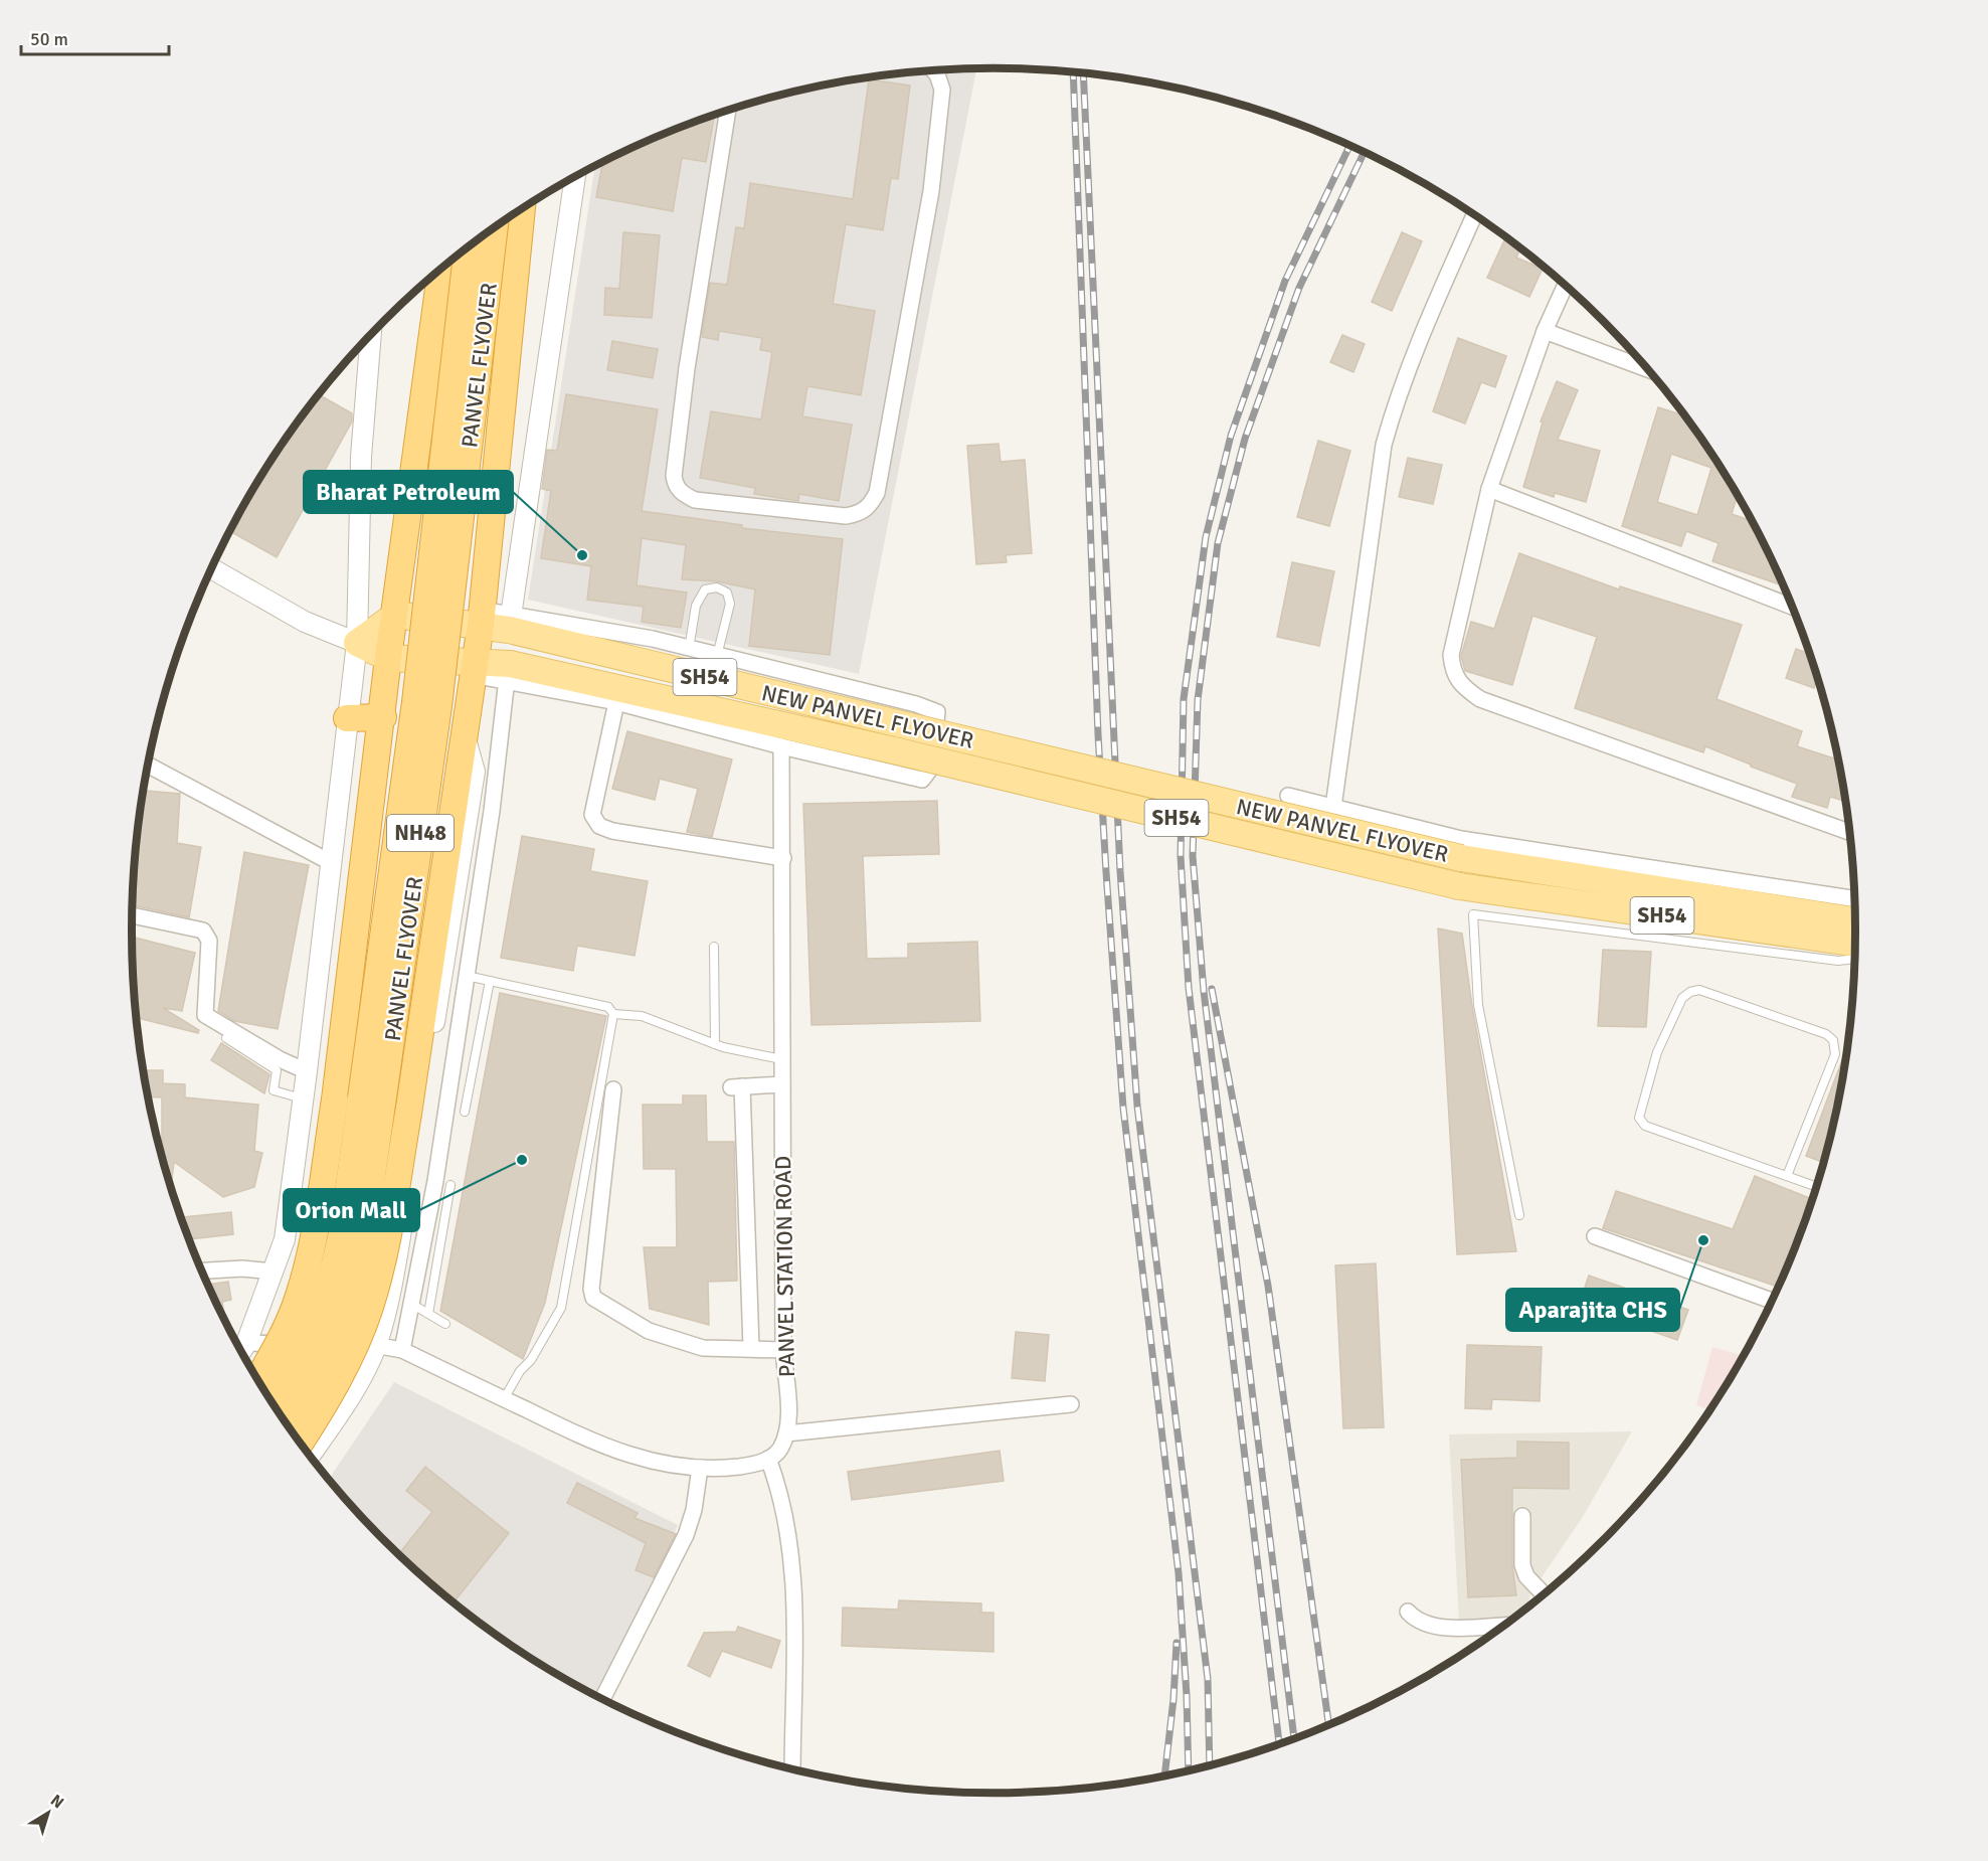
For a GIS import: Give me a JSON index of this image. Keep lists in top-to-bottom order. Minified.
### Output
{"streets":{"highway":["PANVEL FLYOVER","NH48"],"main road":["SH54","NEW PANVEL FLYOVER"],"street":["PANVEL STATION ROAD"]},"crossings":[["SH54","NEW PANVEL FLYOVER"]],"places":["Bharat Petroleum","Orion Mall","Aparajita CHS"],"scale_bar":"50 m","north":"top right"}
